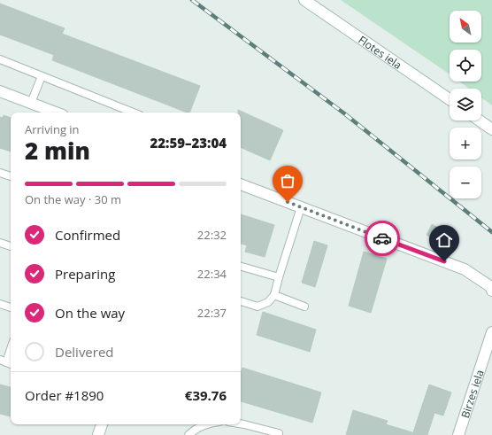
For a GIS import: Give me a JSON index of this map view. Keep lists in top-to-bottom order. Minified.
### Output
{"streets":{"street":["Flotes iela","Birzes iela"]},"north":"top left","page":{"map_buttons":["+","−"],"heading":["2 min","Arriving in","22:59–23:04"],"panel":["Order #1890","€39.76"],"bar":"On the way · 30 m","list":[["Confirmed","22:32"],["Preparing","22:34"],["On the way","22:37"],"Delivered"]}}
